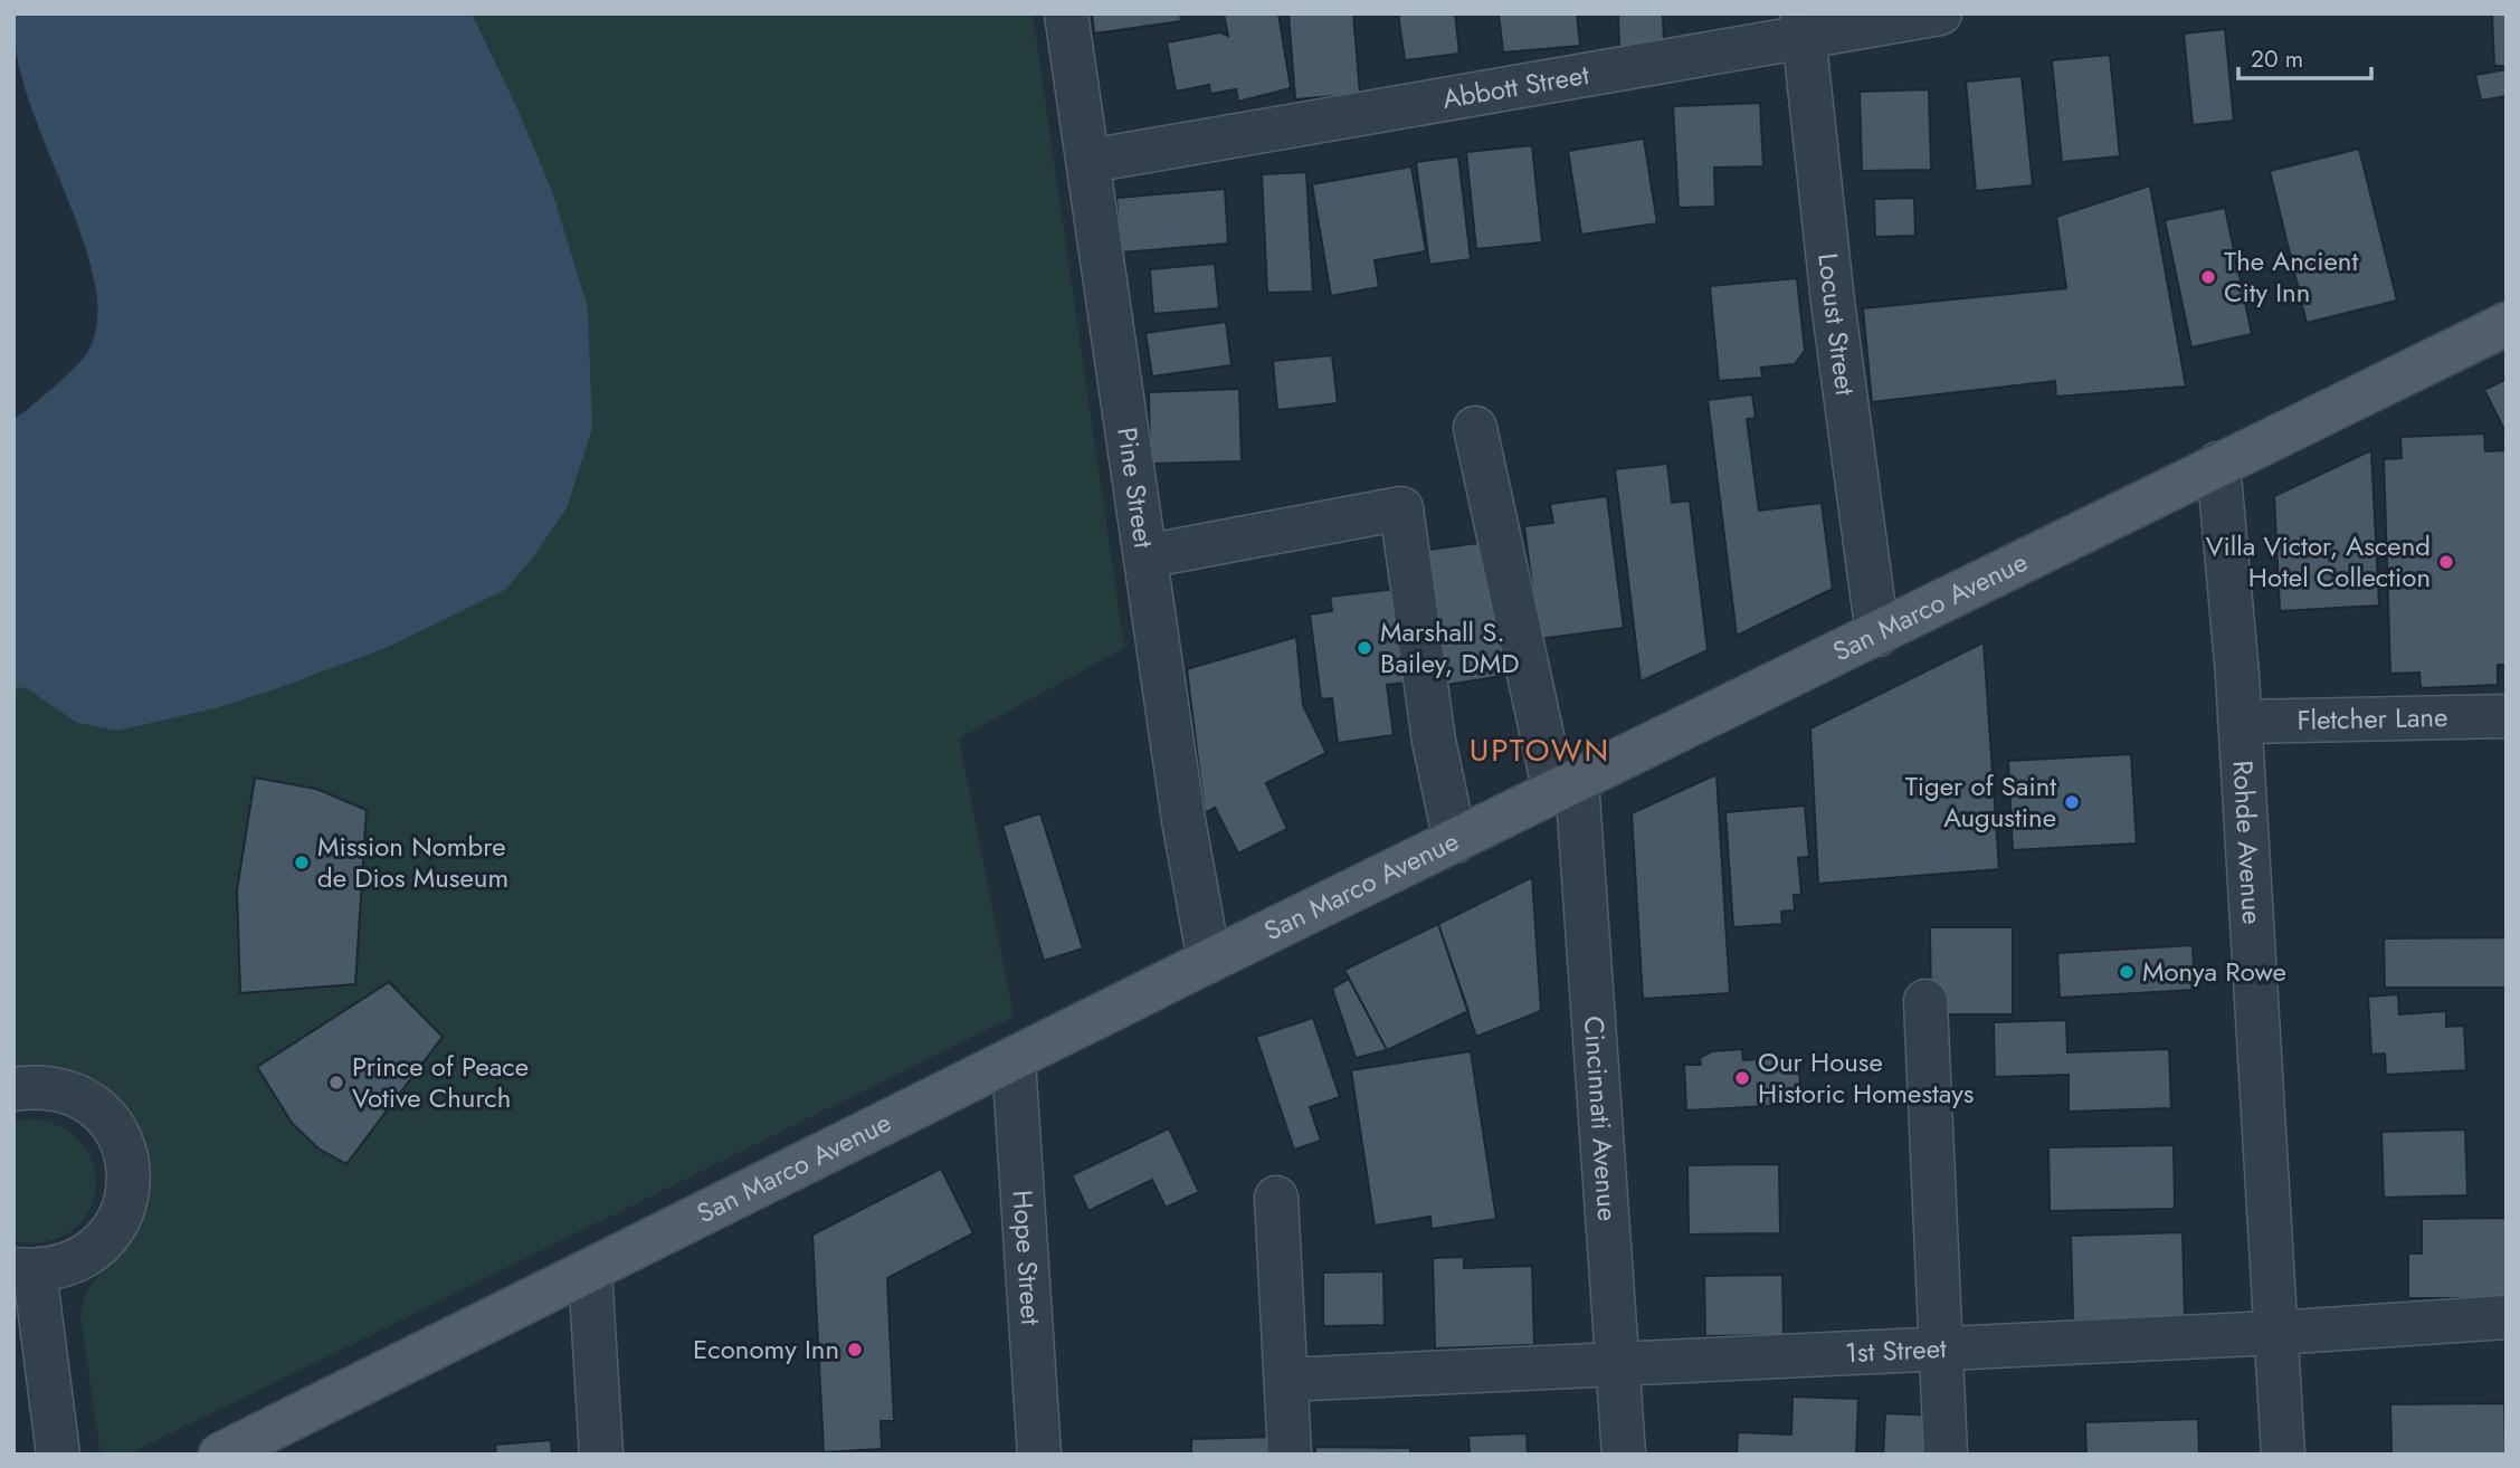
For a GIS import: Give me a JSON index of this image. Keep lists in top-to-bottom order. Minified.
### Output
{"streets":{"main road":["San Marco Avenue"],"street":["Abbott Street","Locust Street","Pine Street","Fletcher Lane","Rohde Avenue","Cincinnati Avenue","Hope Street","1st Street"]},"crossings":[["Abbott Street","Locust Street"],["Abbott Street","Pine Street"],["Locust Street","San Marco Avenue"],["Pine Street","San Marco Avenue"],["San Marco Avenue","Rohde Avenue"],["San Marco Avenue","Cincinnati Avenue"],["San Marco Avenue","Hope Street"],["Fletcher Lane","Rohde Avenue"],["Rohde Avenue","1st Street"],["Cincinnati Avenue","1st Street"]],"districts":["UPTOWN"],"places":["The Ancient City Inn","Villa Victor, Ascend Hotel Collection","Marshall S. Bailey, DMD","Tiger of Saint Augustine","Mission Nombre de Dios Museum","Monya Rowe","Our House Historic Homestays","Prince of Peace Votive Church","Economy Inn"],"scale_bar":"20 m"}
